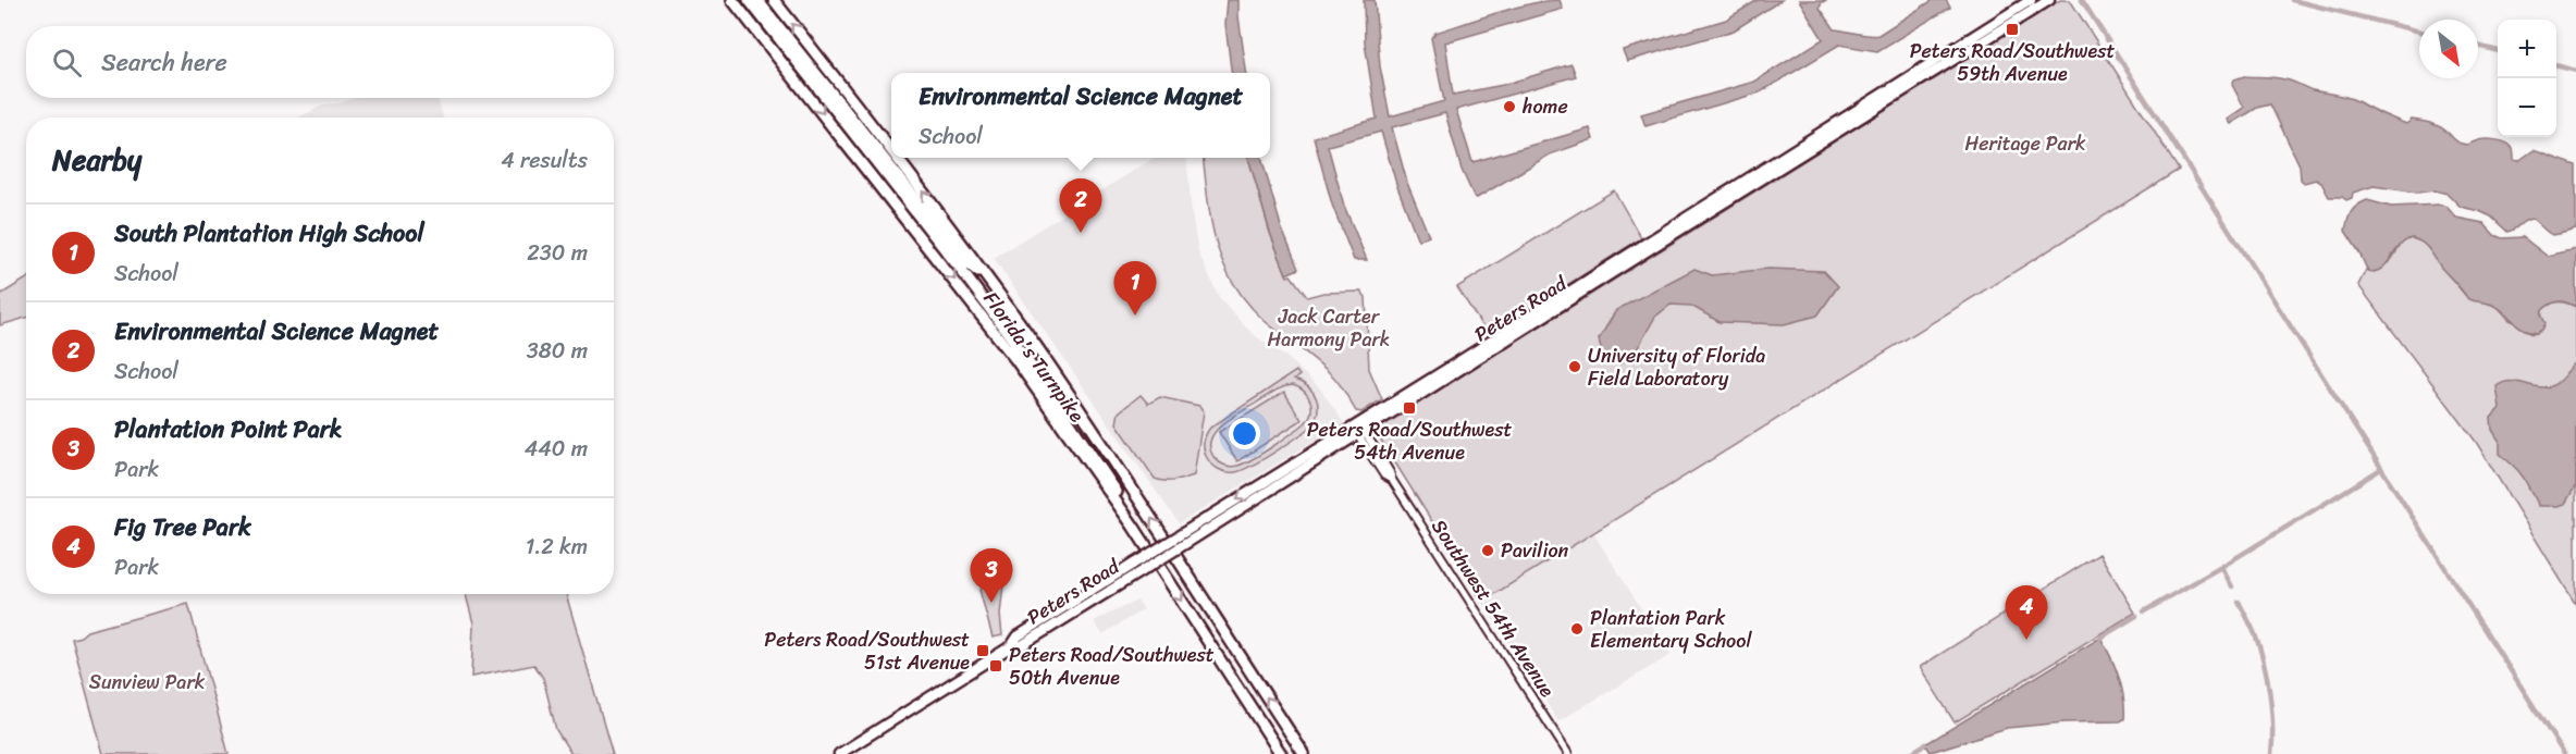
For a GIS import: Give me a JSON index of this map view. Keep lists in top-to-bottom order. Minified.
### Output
{"streets":{"highway":["Florida's Turnpike"],"main road":["Peters Road"],"street":["Southwest 54th Avenue"]},"crossings":[["Peters Road","Southwest 54th Avenue"]],"parks":["Heritage Park","Jack Carter Harmony Park","Sunview Park"],"places":{"transit":["Peters Road/Southwest 59th Avenue","Peters Road/Southwest 54th Avenue","Peters Road/Southwest 51st Avenue","Peters Road/Southwest 50th Avenue"],"other":["home","University of Florida Field Laboratory","Pavilion","Plantation Park Elementary School"]},"north":"bottom right","page":{"map_buttons":["+","−"],"search":"Search here","popup":["Environmental Science Magnet","School"],"heading":["Nearby","4 results"],"pins":["2","1","3","4"],"list":[{"mark":"1","name":"South Plantation High School","note":"School","value":"230 m"},{"mark":"2","name":"Environmental Science Magnet","note":"School","value":"380 m"},{"mark":"3","name":"Plantation Point Park","note":"Park","value":"440 m"},{"mark":"4","name":"Fig Tree Park","note":"Park","value":"1.2 km"}]}}
